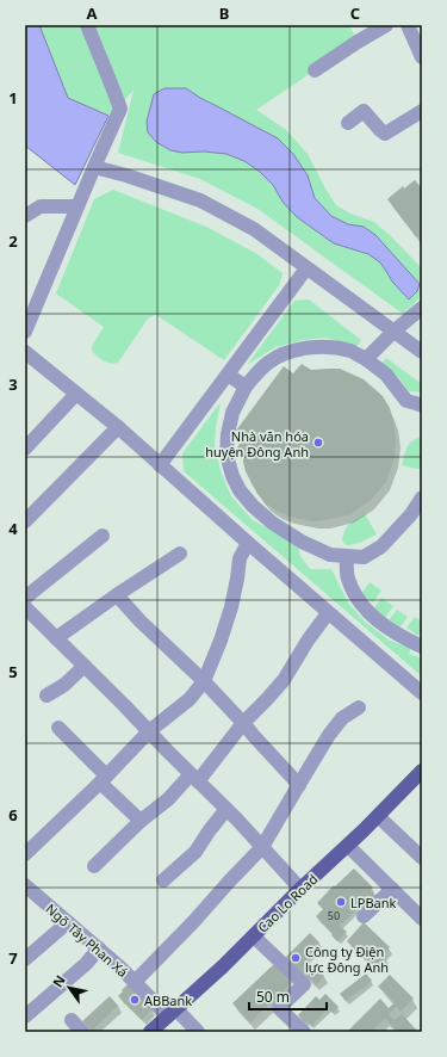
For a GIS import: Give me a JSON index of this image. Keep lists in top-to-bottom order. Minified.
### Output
{"streets":{"main road":["Cao Lo Road"],"street":["Ngõ Tây Phan Xá"]},"crossings":[["Cao Lo Road","Ngõ Tây Phan Xá"]],"places":["Nhà văn hóa huyện Đông Anh","LPBank","Công ty Điện lực Đông Anh","ABBank"],"house_numbers":["50"],"scale_bar":"50 m","north":"top left","grid":{"columns":["A","B","C"],"rows":["1","2","3","4","5","6","7"]}}
